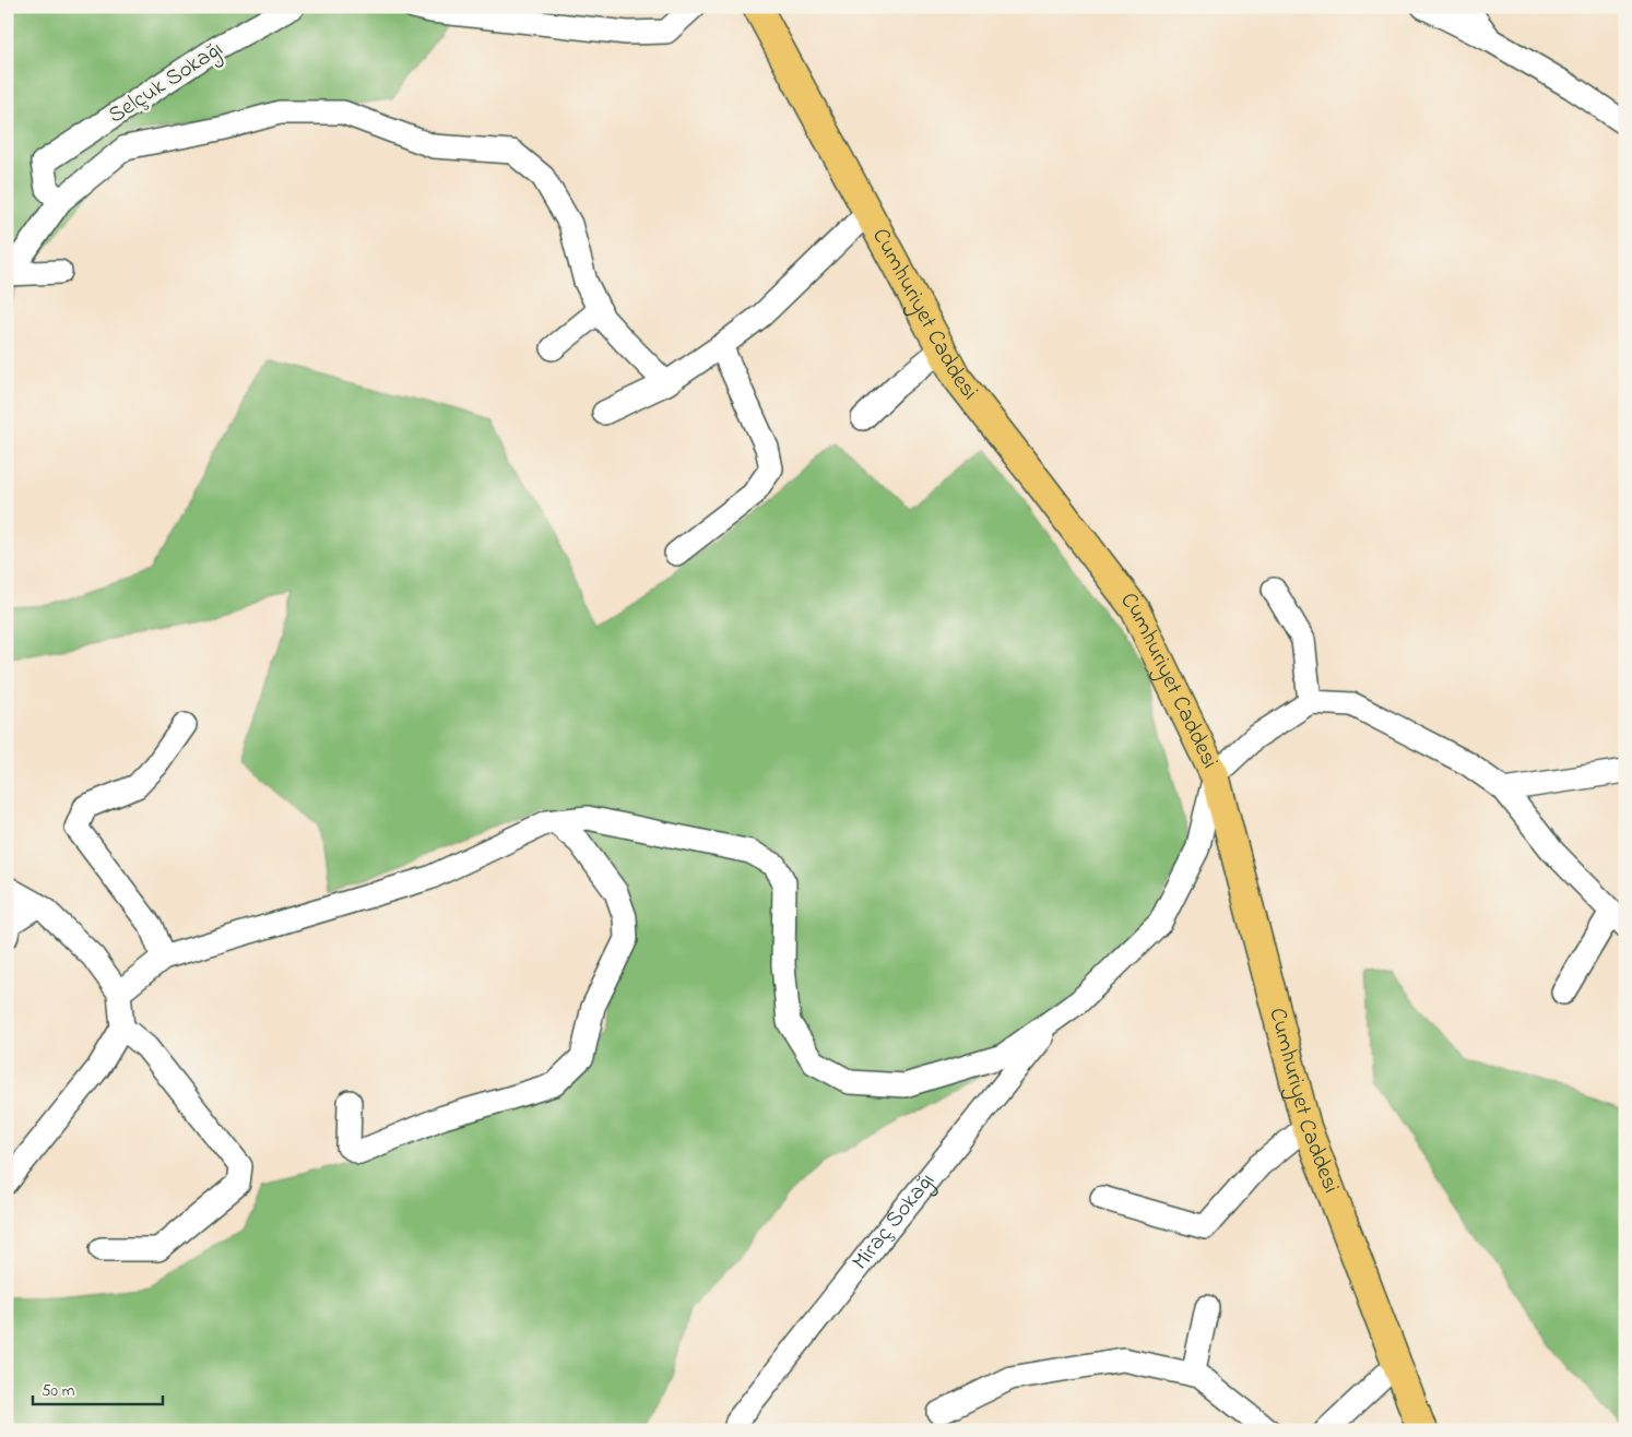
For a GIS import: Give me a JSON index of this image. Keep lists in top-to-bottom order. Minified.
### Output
{"streets":{"main road":["Cumhuriyet Caddesi"],"street":["Selçuk Sokağı","Miraç Sokağı"]},"scale_bar":"50 m"}
